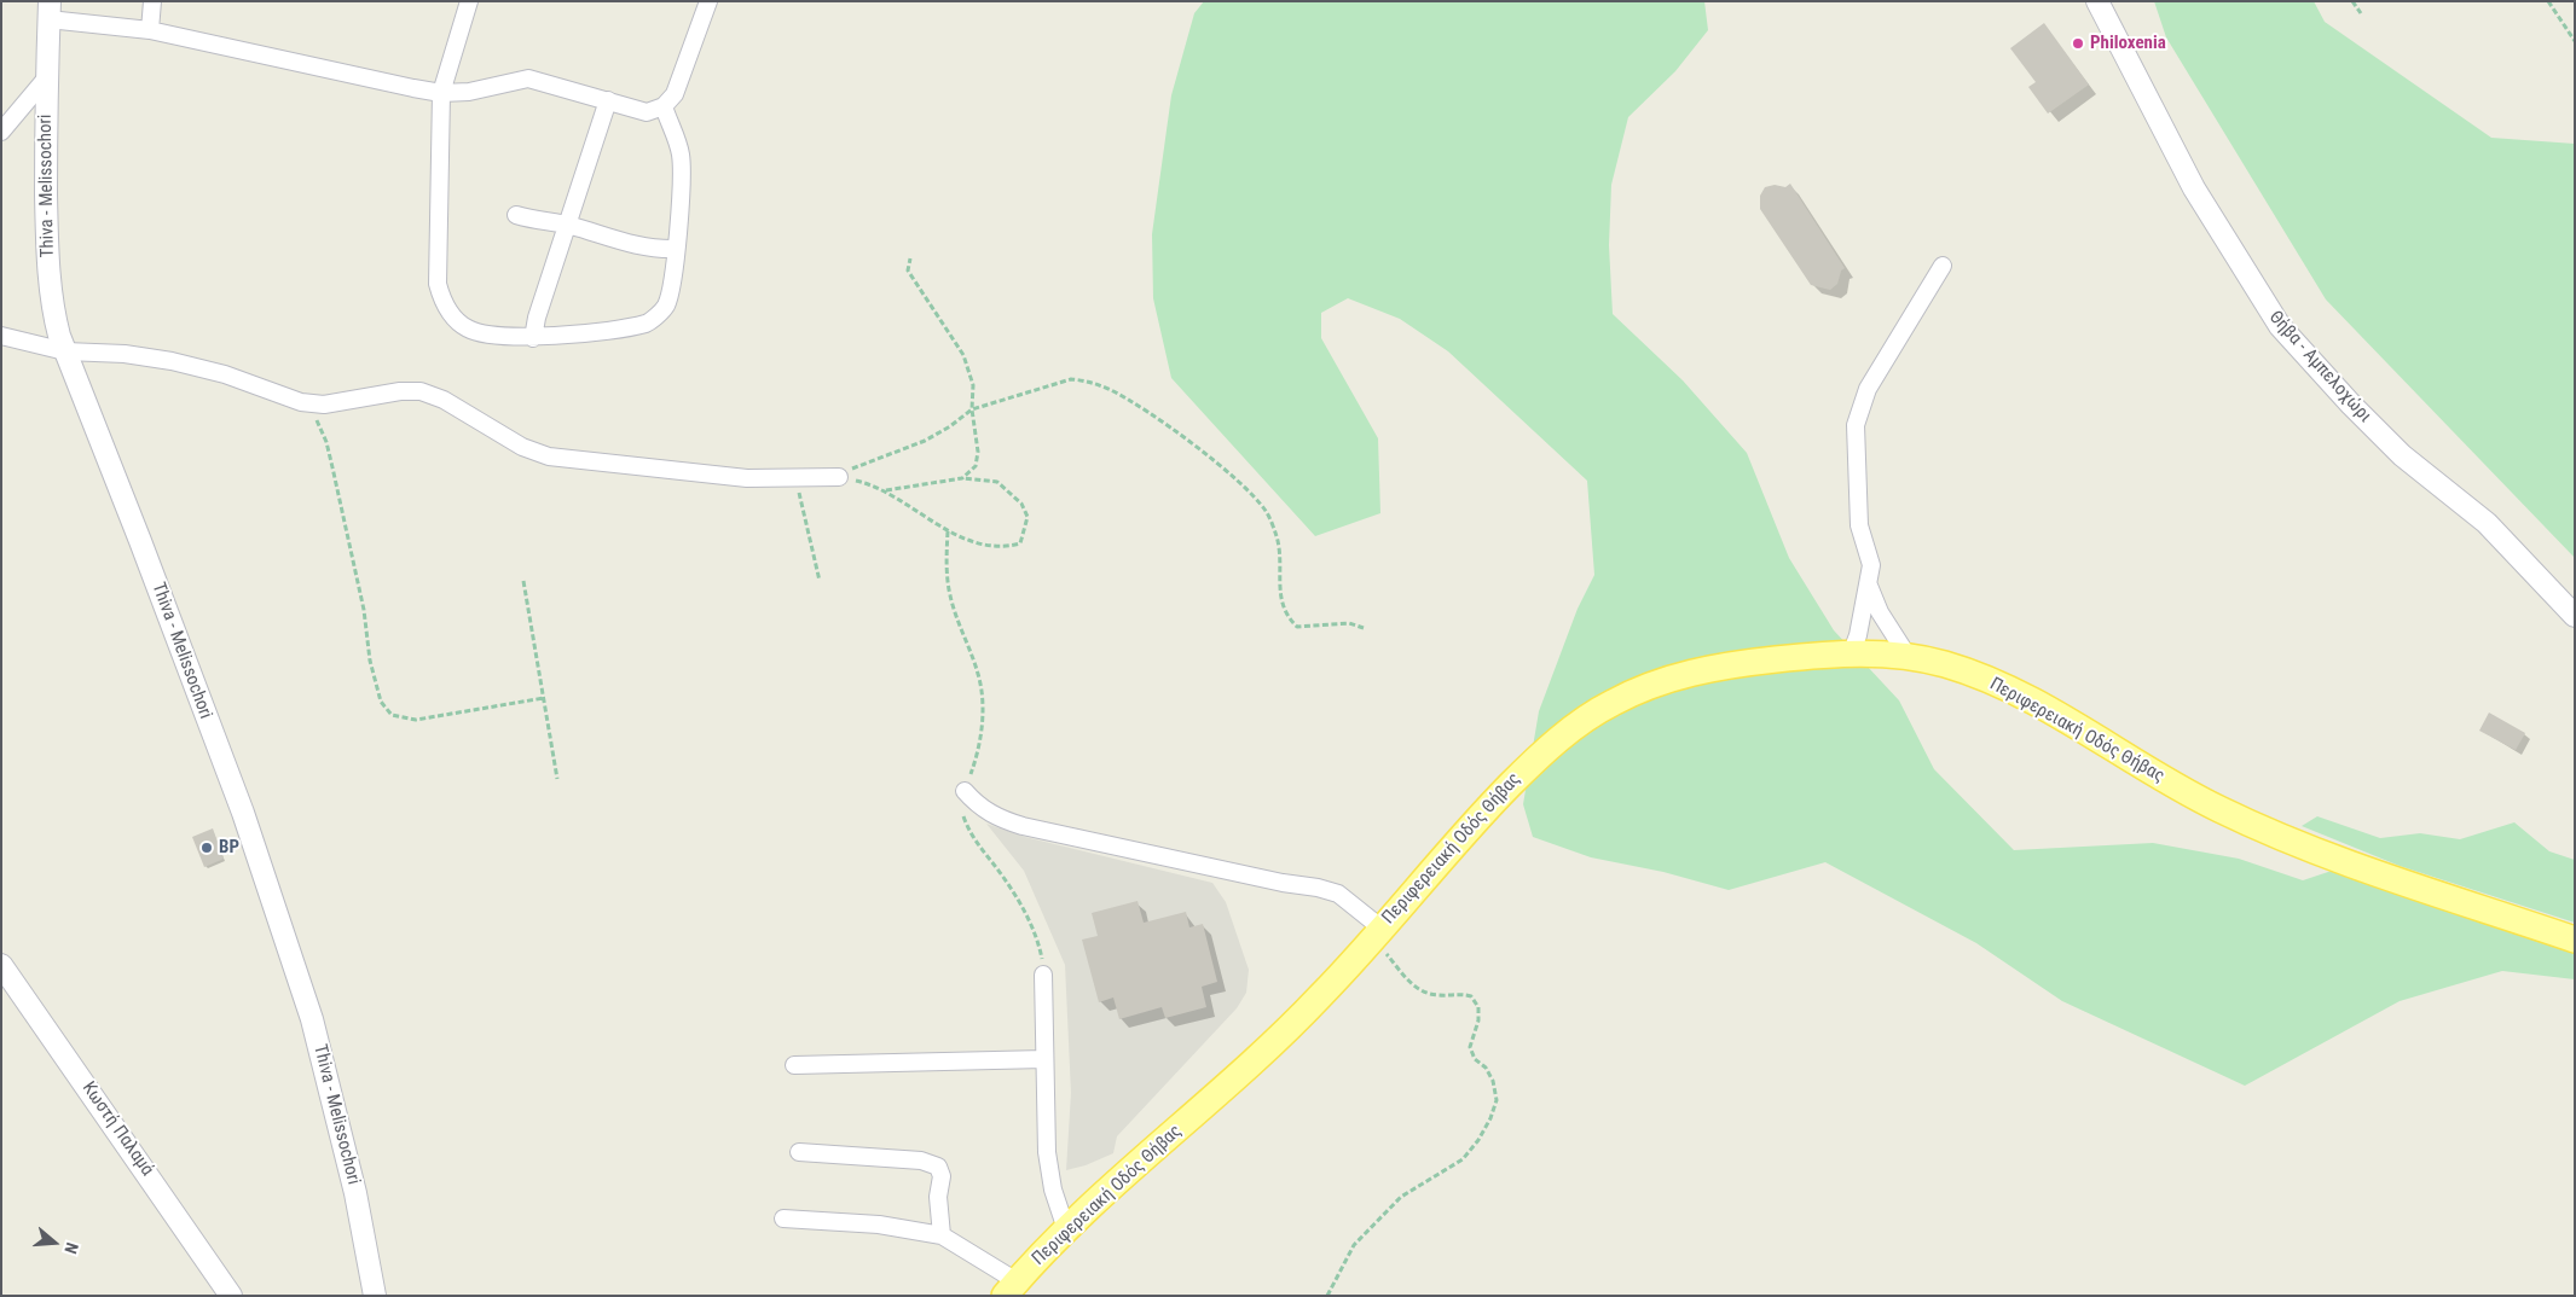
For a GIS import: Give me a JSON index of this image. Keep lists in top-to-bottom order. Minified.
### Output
{"streets":{"main road":["Περιφερειακή Οδός Θήβας"],"street":["Thiva - Melissochori","Θήβα - Αμπελοχώρι","Κωστή Παλαμά"]},"places":["Philoxenia","BP"],"north":"right"}
